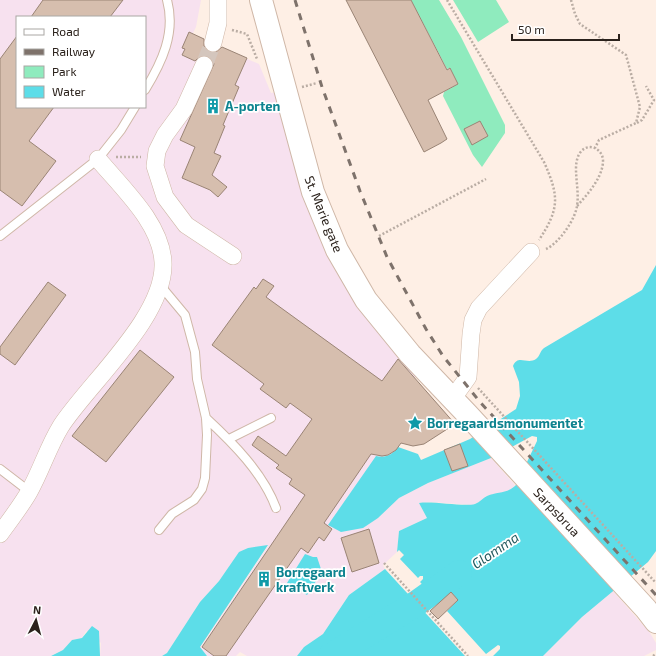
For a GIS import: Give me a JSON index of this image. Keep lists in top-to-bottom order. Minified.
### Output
{"streets":{"main road":["St. Marie gate","Sarpsbrua"]},"crossings":[["St. Marie gate","Sarpsbrua"]],"water":["Glomma"],"places":{"building":["A-porten","Borregaard kraftverk"],"place":["Borregaardsmonumentet"]},"legend":["Road","Railway","Park","Water"],"scale_bar":"50 m","north":"top"}
